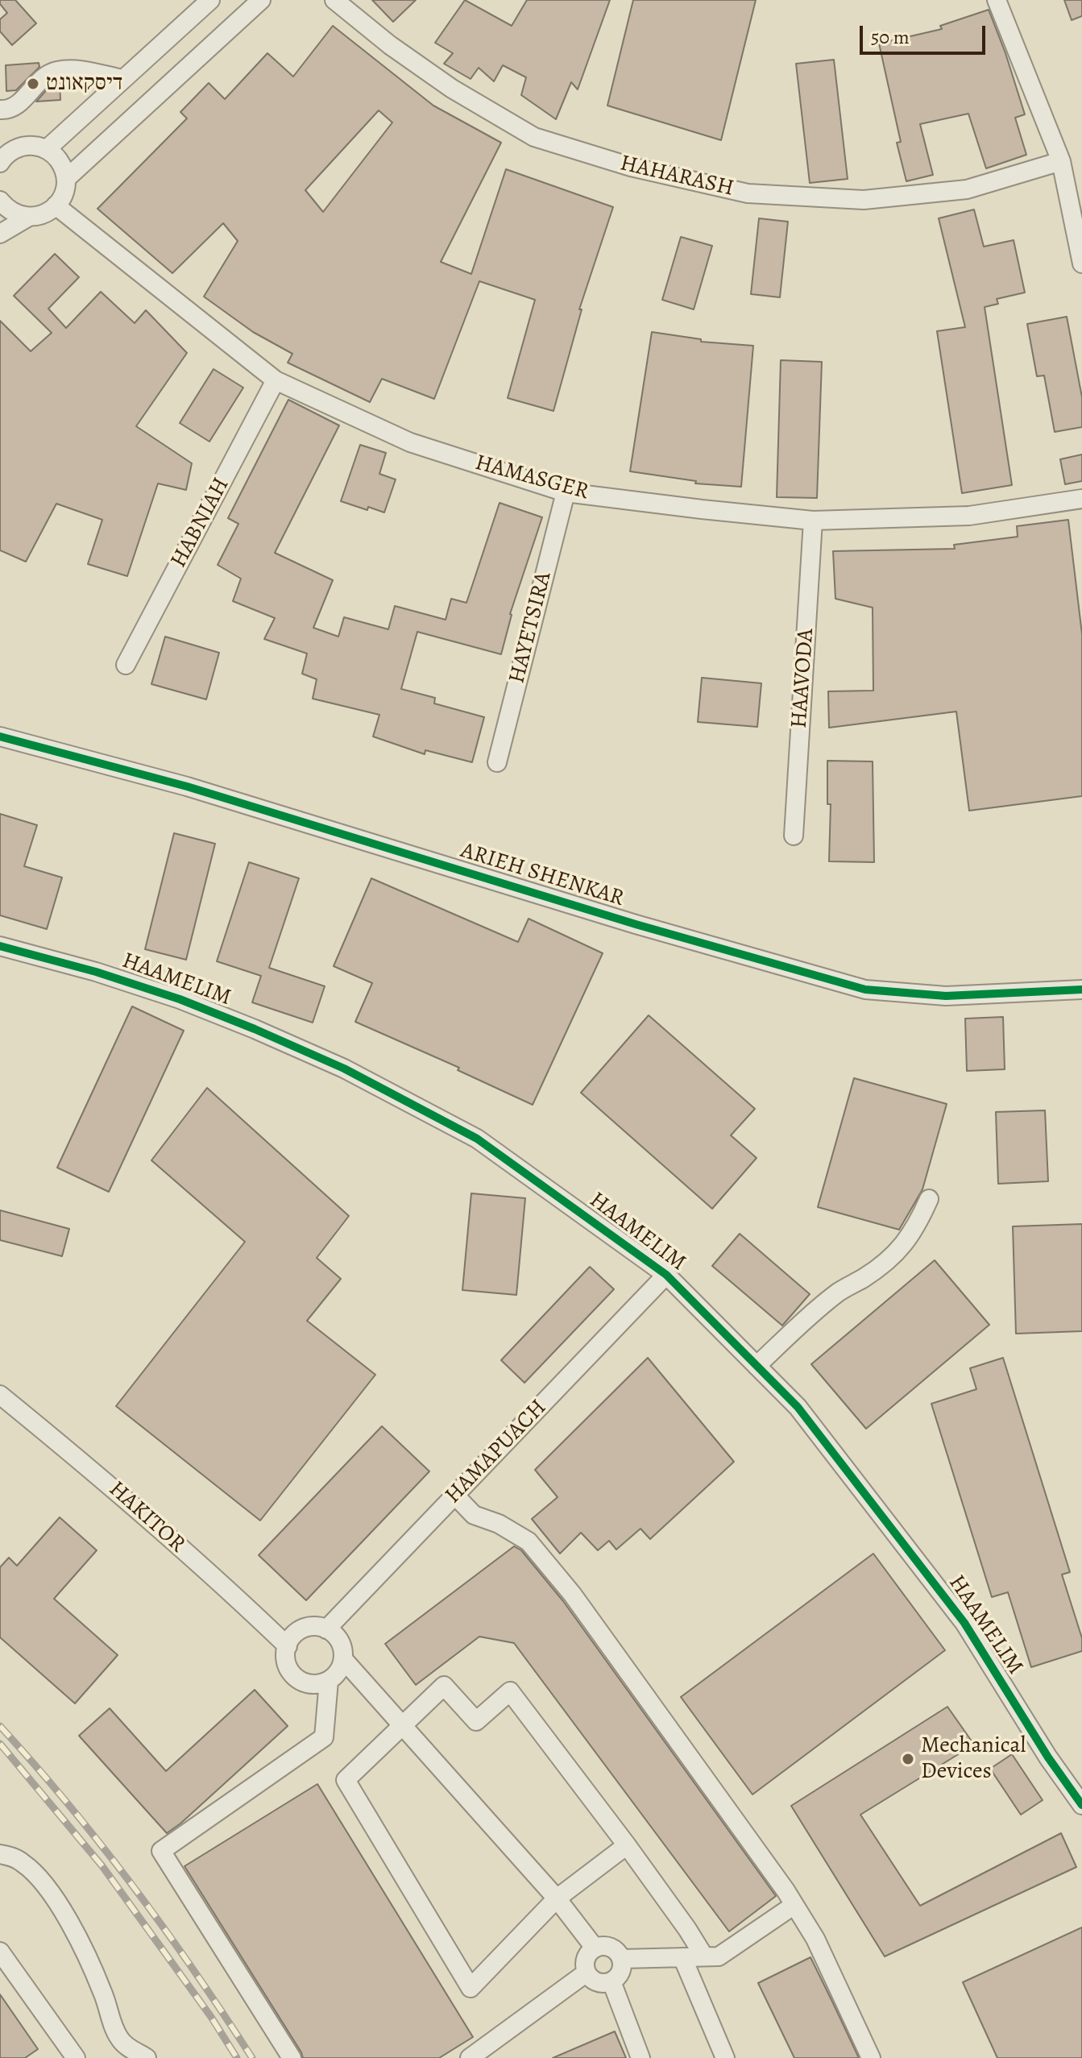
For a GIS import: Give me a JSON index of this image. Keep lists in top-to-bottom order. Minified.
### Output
{"streets":{"street":["HAHARASH","HAMASGER","HABNIAH","HAYETSIRA","HAAVODA","ARIEH SHENKAR","HAAMELIM","HAMAPUACH","HAKITOR"]},"crossings":[["HAMASGER","HABNIAH"],["HAMASGER","HAYETSIRA"],["HAMASGER","HAAVODA"],["HAAMELIM","HAMAPUACH"],["HAMAPUACH","HAKITOR"]],"places":["דיסקאונט","Mechanical Devices"],"scale_bar":"50 m"}
